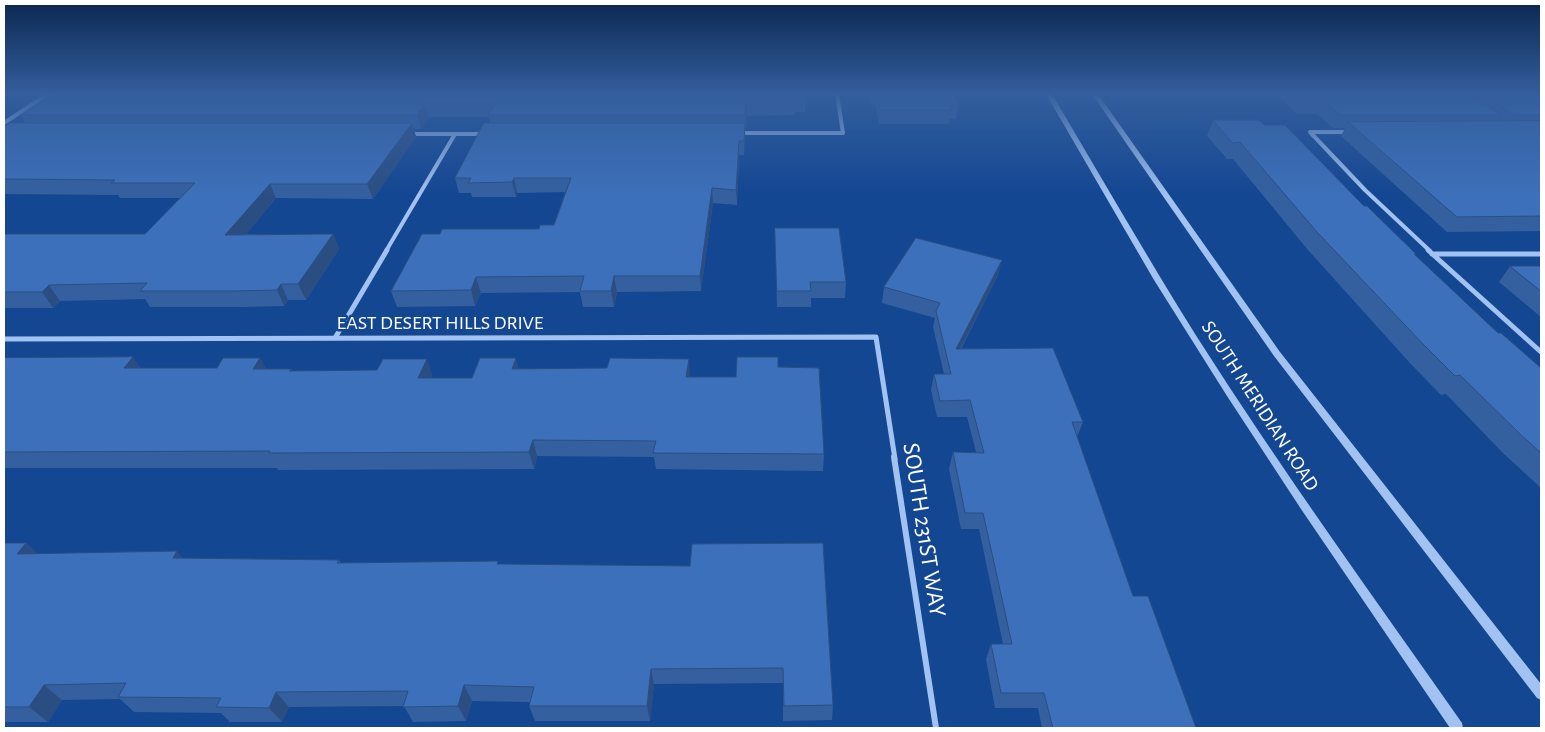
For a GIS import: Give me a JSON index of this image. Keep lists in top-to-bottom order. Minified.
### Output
{"streets":{"street":["EAST DESERT HILLS DRIVE","SOUTH MERIDIAN ROAD","SOUTH 231ST WAY"]},"crossings":[["EAST DESERT HILLS DRIVE","SOUTH 231ST WAY"]]}
